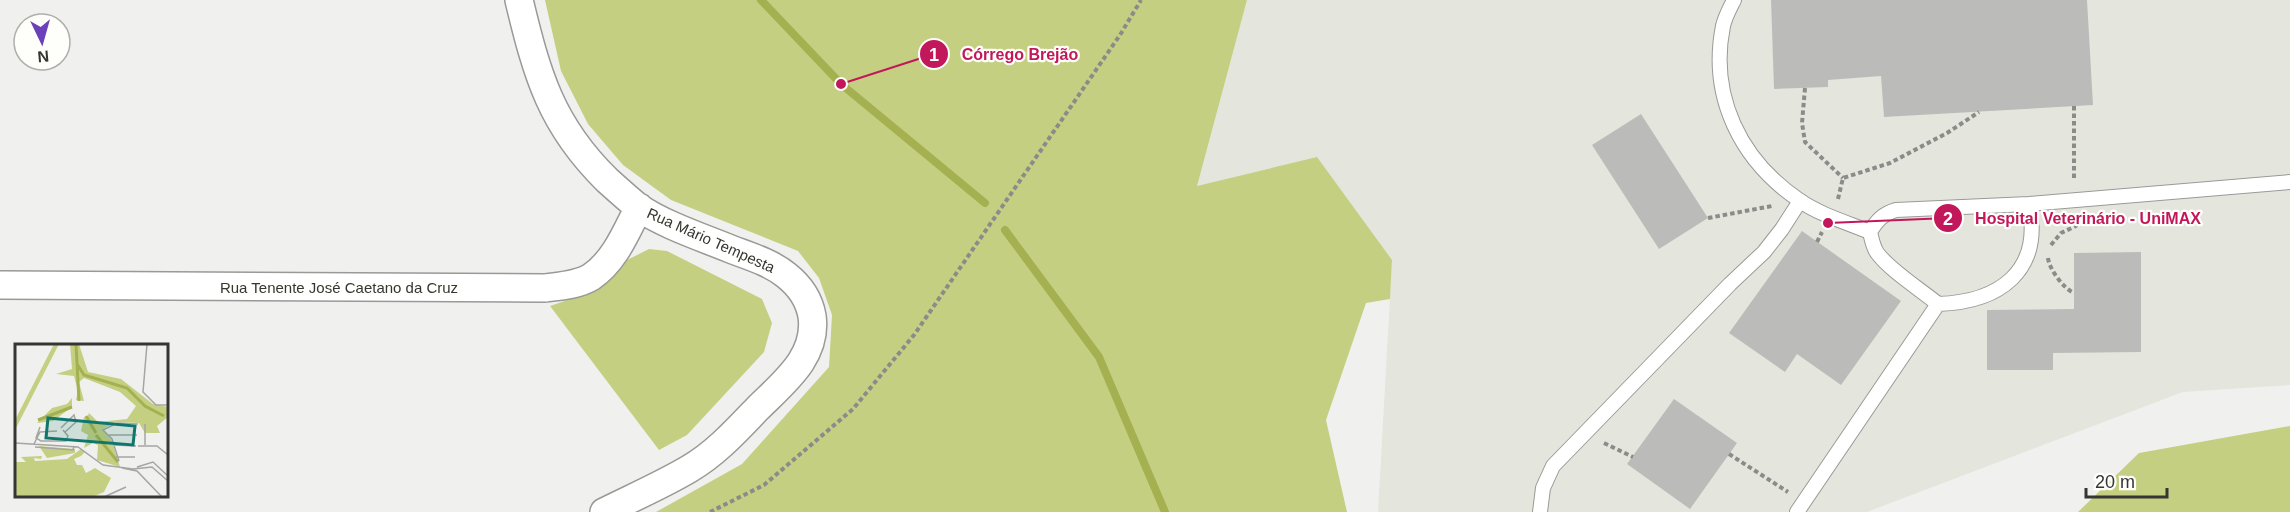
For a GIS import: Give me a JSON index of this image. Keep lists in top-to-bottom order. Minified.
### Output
{"streets":{"street":["Rua Mário Tempesta","Rua Tenente José Caetano da Cruz"]},"crossings":[["Rua Mário Tempesta","Rua Tenente José Caetano da Cruz"]],"places":["Córrego Brejão","Hospital Veterinário - UniMAX"],"scale_bar":"20 m","north":"bottom"}
